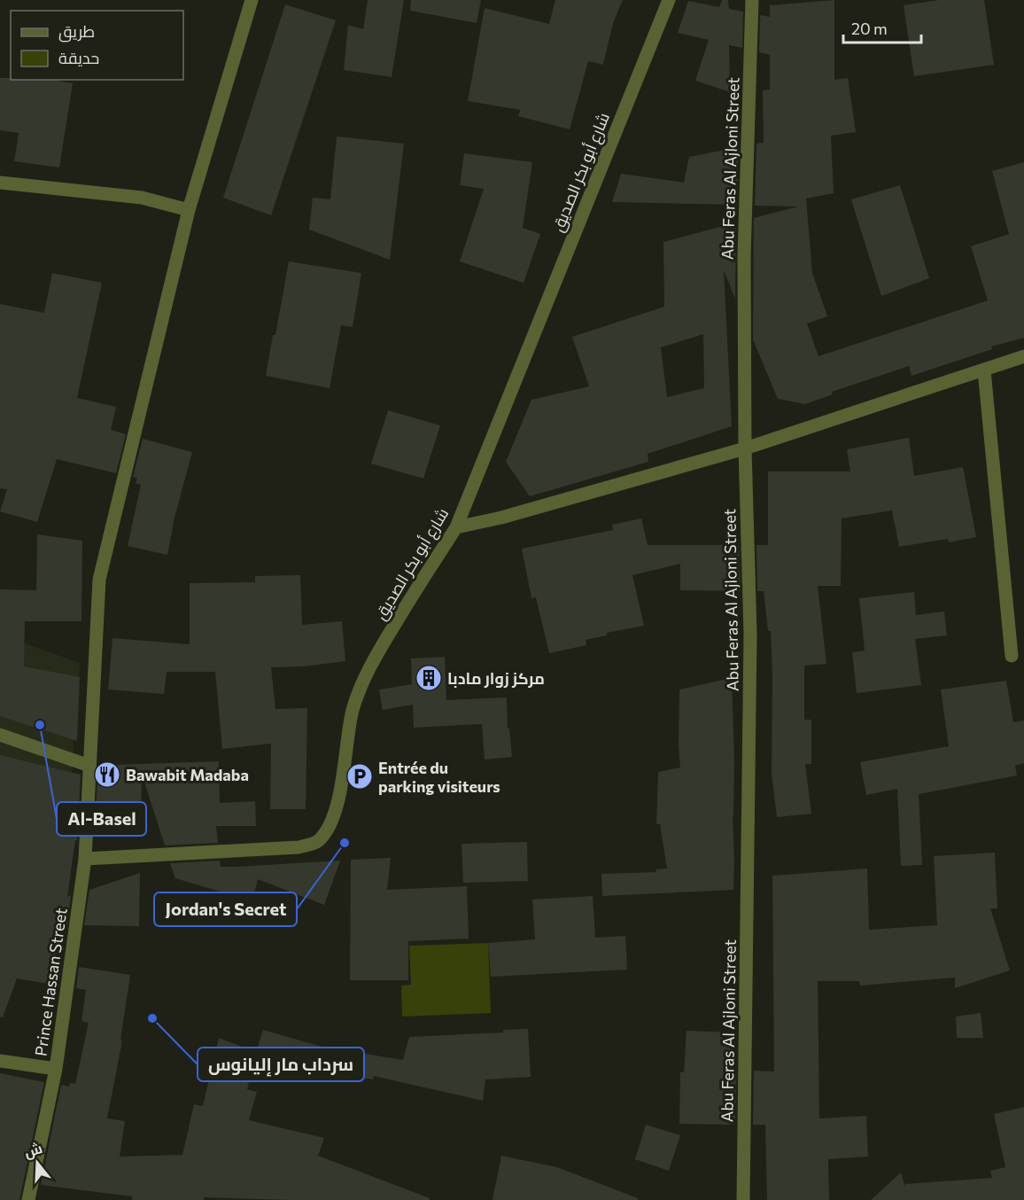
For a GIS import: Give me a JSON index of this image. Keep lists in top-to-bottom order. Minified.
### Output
{"streets":{"street":["Abu Feras Al Ajloni Street","شارع أبو بكر الصديق","Prince Hassan Street"]},"crossings":[["شارع أبو بكر الصديق","Prince Hassan Street"]],"places":{"building":["مركز زوار مادبا"],"other":["Al-Basel","Jordan's Secret","سرداب مار إليانوس"],"restaurant":["Bawabit Madaba"],"parking":["Entrée du parking visiteurs"]},"legend":["طريق","حديقة"],"scale_bar":"20 m","north":"top"}
